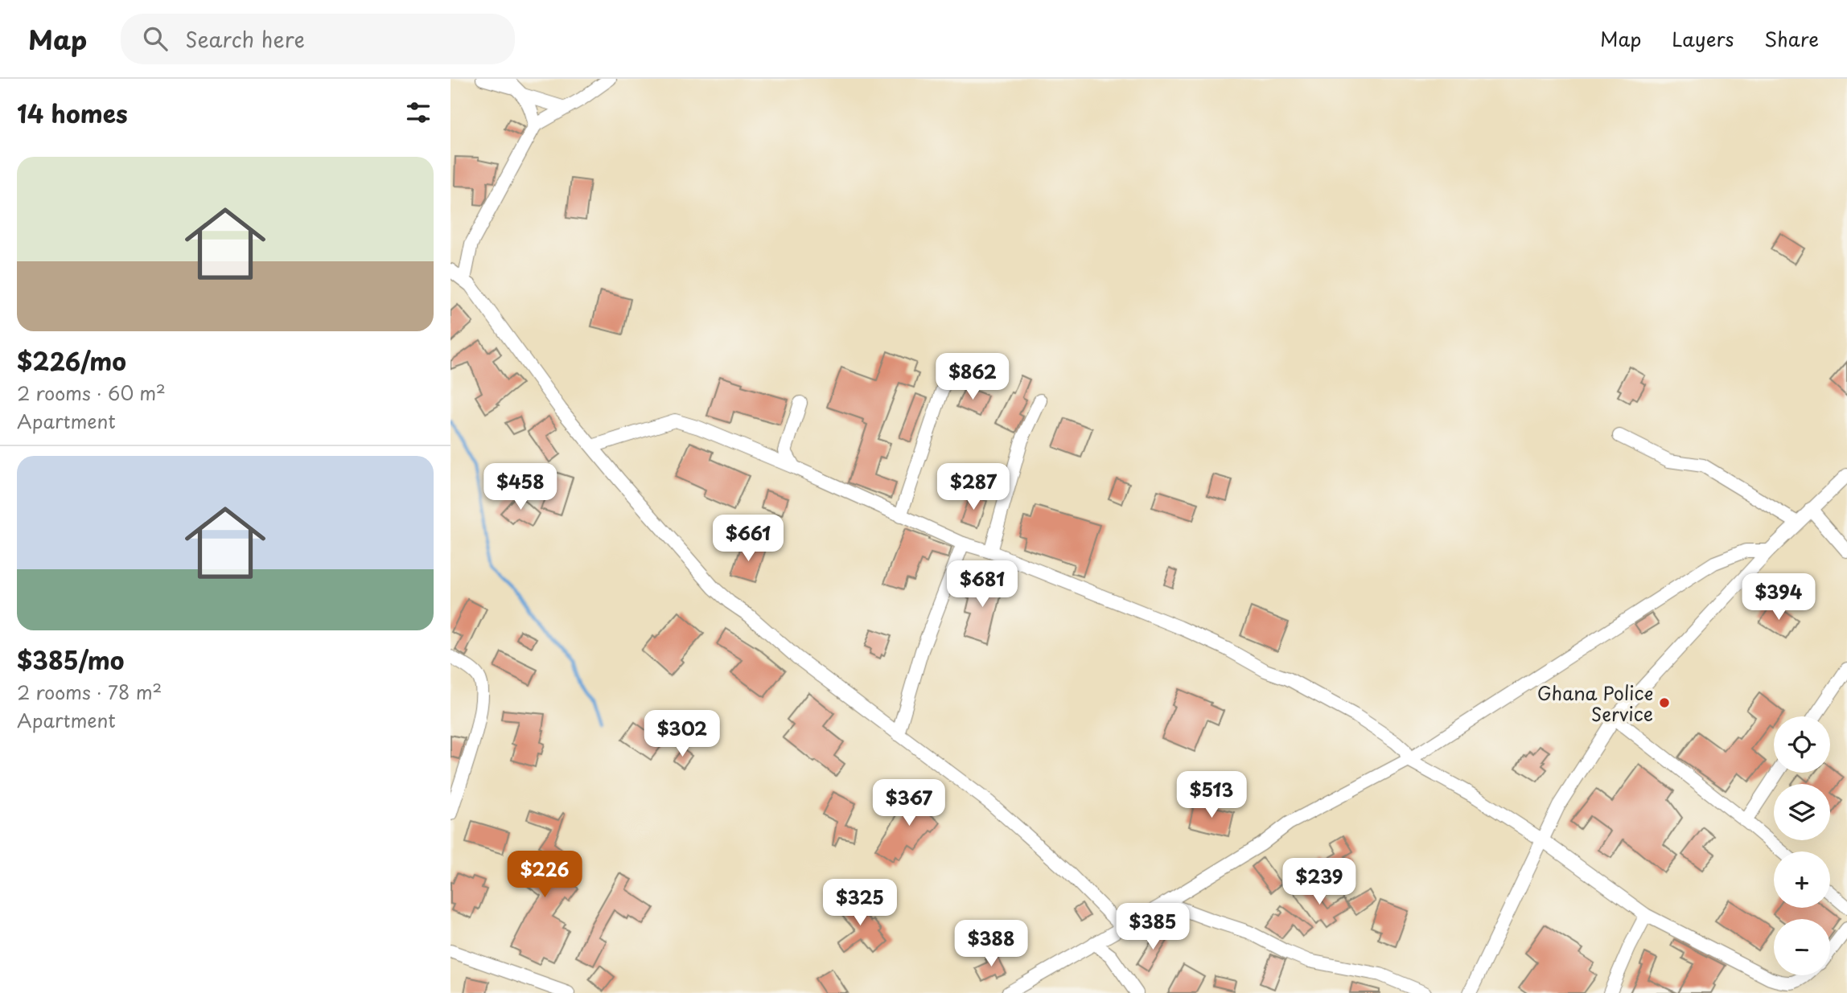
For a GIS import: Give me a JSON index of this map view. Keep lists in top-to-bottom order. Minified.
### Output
{"places":["Ghana Police Service"],"page":{"header":"Map","search":"Search here","nav":["Map","Layers","Share"],"heading":"14 homes","list":[{"name":"$226/mo","note":"2 rooms · 60 m² · Apartment"},{"name":"$385/mo","note":"2 rooms · 78 m² · Apartment"}],"price":["$862","$458","$287","$661","$681","$394","$302","$513","$367","$226","$239","$325","$385","$388"],"map_buttons":["+","−"]}}
